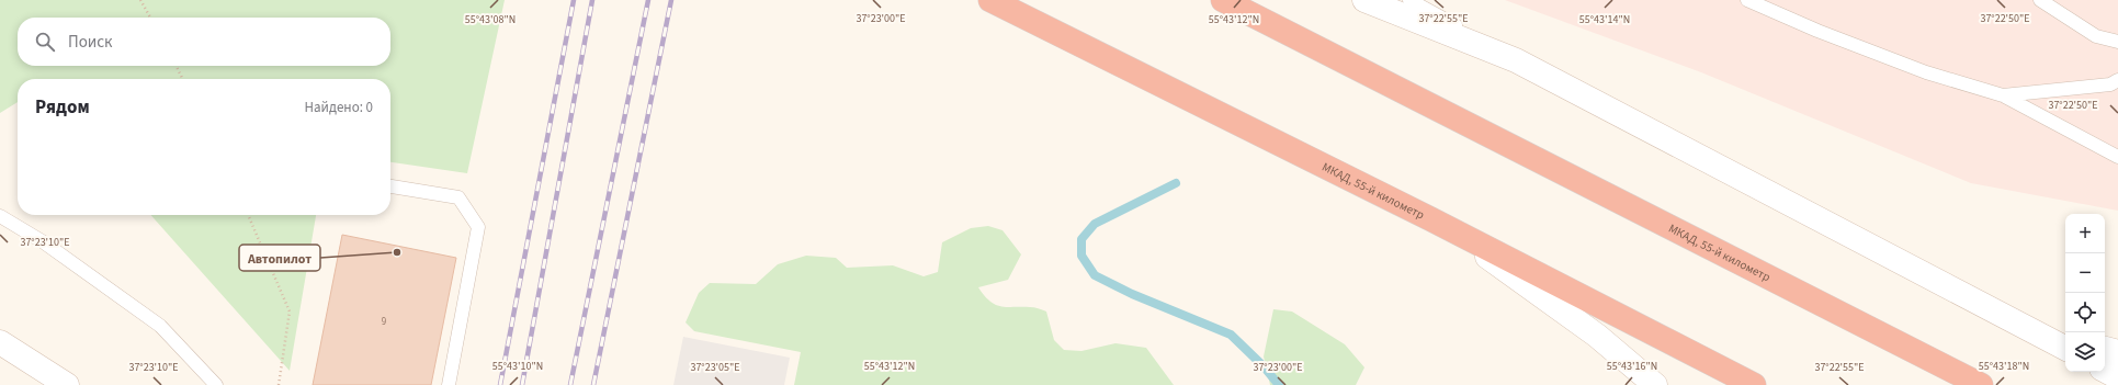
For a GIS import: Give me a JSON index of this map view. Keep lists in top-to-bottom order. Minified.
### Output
{"streets":{"highway":["МКАД, 55-й километр"]},"places":["Автопилот"],"house_numbers":["9"],"page":{"search":"Поиск","heading":["Рядом","Найдено: 0"],"map_buttons":["+","−"]},"coordinates":["37°22'50\"E","37°23'00\"E","37°22'55\"E","55°43'08\"N","55°43'12\"N","55°43'14\"N","37°23'10\"E","55°43'10\"N","55°43'16\"N","55°43'18\"N","37°23'05\"E"]}
